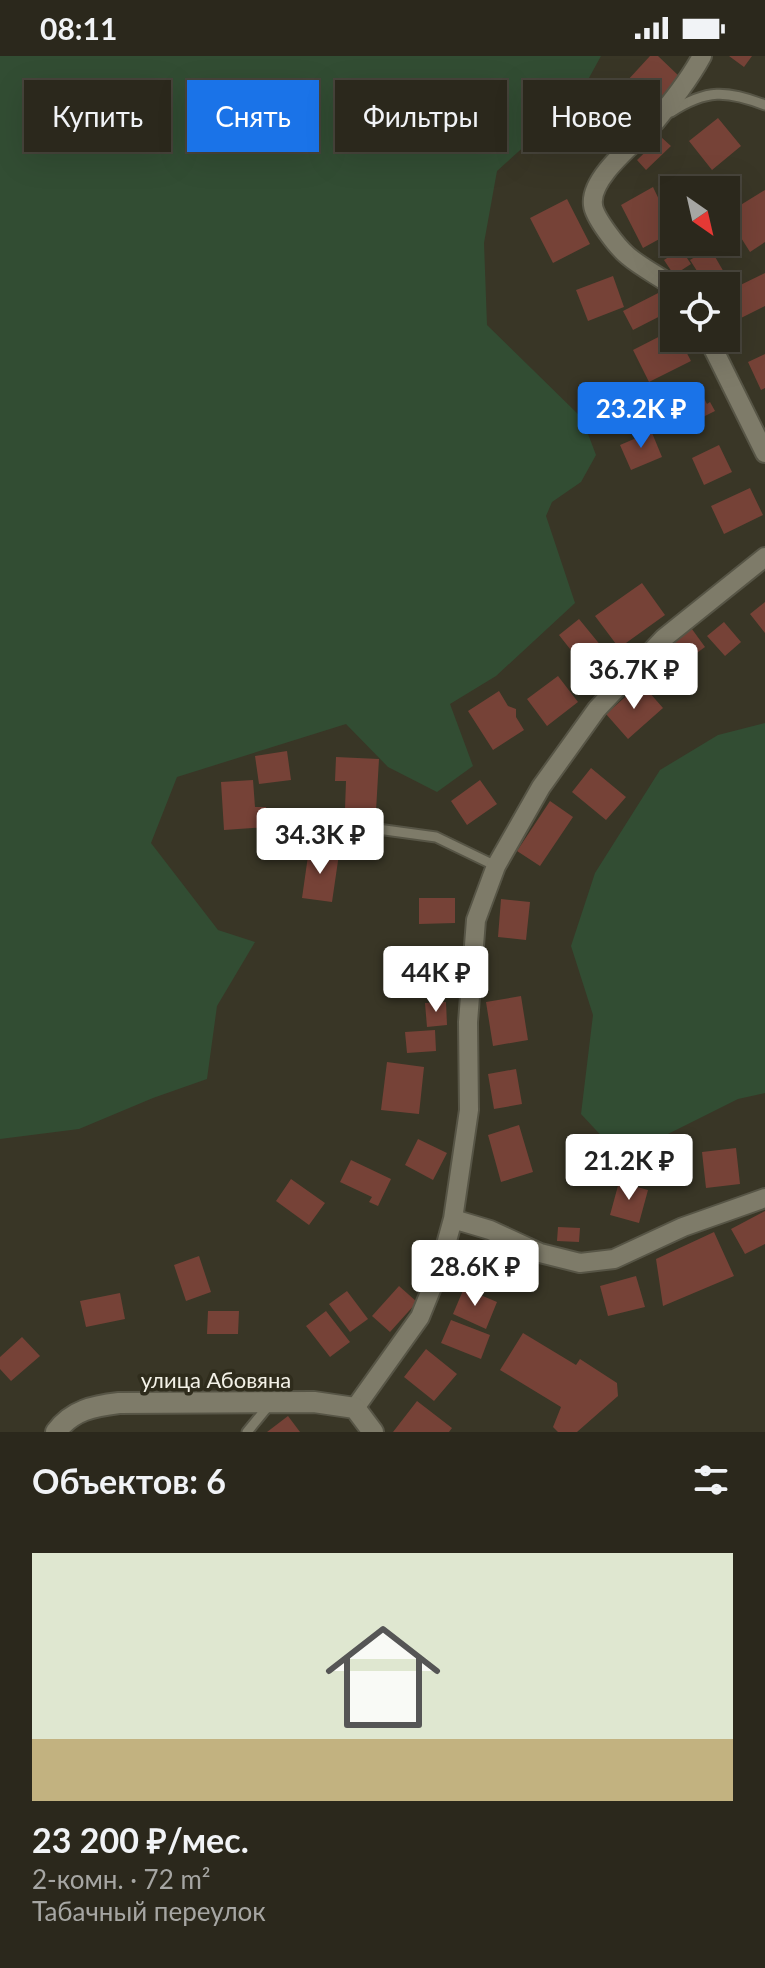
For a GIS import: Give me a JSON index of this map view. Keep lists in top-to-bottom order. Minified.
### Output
{"streets":{"street":["улица Абовяна"]},"north":"bottom right","page":{"status":"08:11","chip":["Купить","Снять","Фильтры","Новое"],"price":["23.2K ₽","36.7K ₽","34.3K ₽","44K ₽","21.2K ₽","28.6K ₽"],"heading":"Объектов: 6","list":[{"name":"23 200 ₽/мес.","note":"2-комн. · 72 m² · Табачный переулок"}]}}
